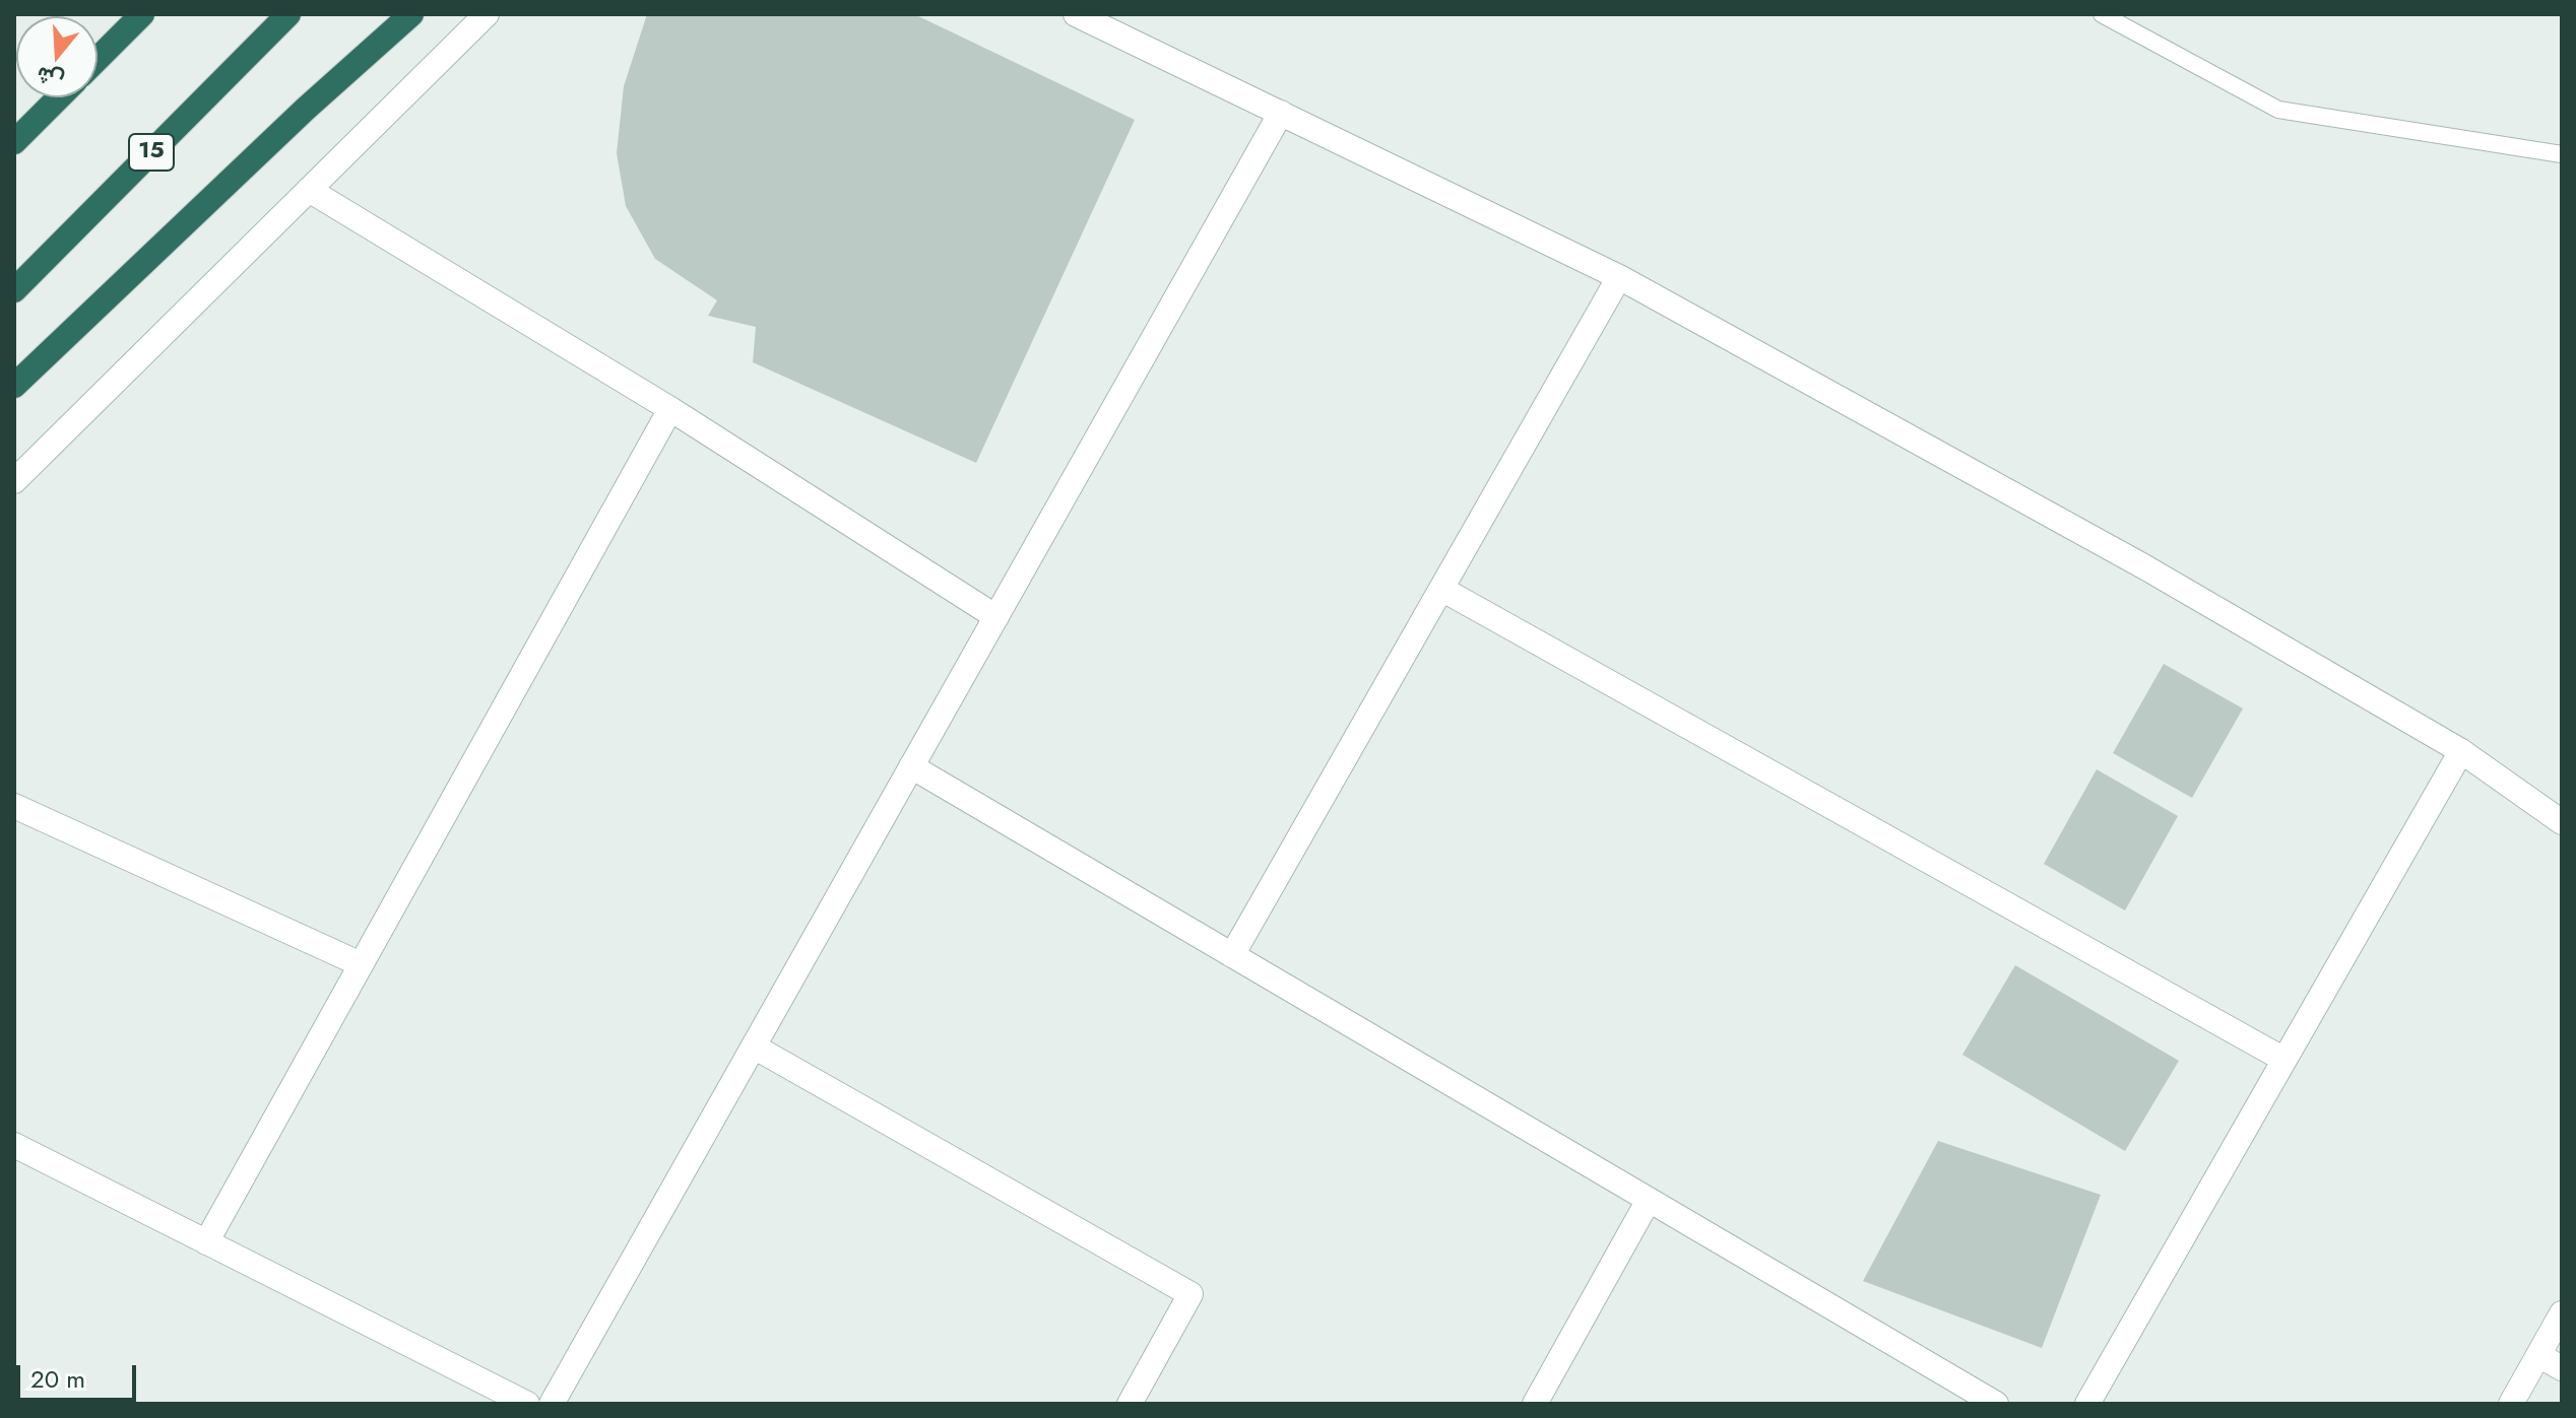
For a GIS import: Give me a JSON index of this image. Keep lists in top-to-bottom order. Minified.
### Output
{"streets":{"highway":["15"]},"scale_bar":"20 m","north":"bottom"}
